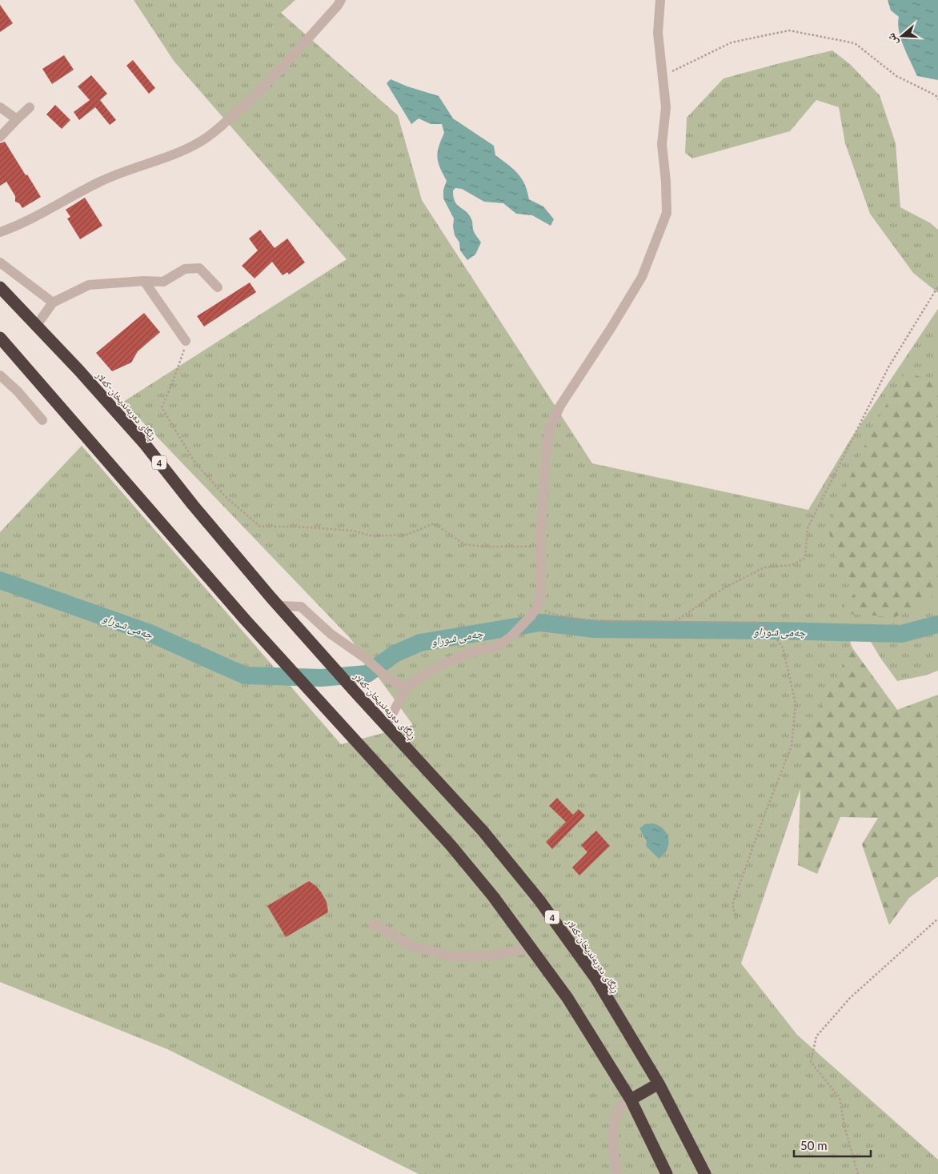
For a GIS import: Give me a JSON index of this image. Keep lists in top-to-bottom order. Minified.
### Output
{"streets":{"highway":["ڕێگای دەربەندیخان-کەلار","4"]},"water":["چەمی شوراو"],"scale_bar":"50 m","north":"left"}
